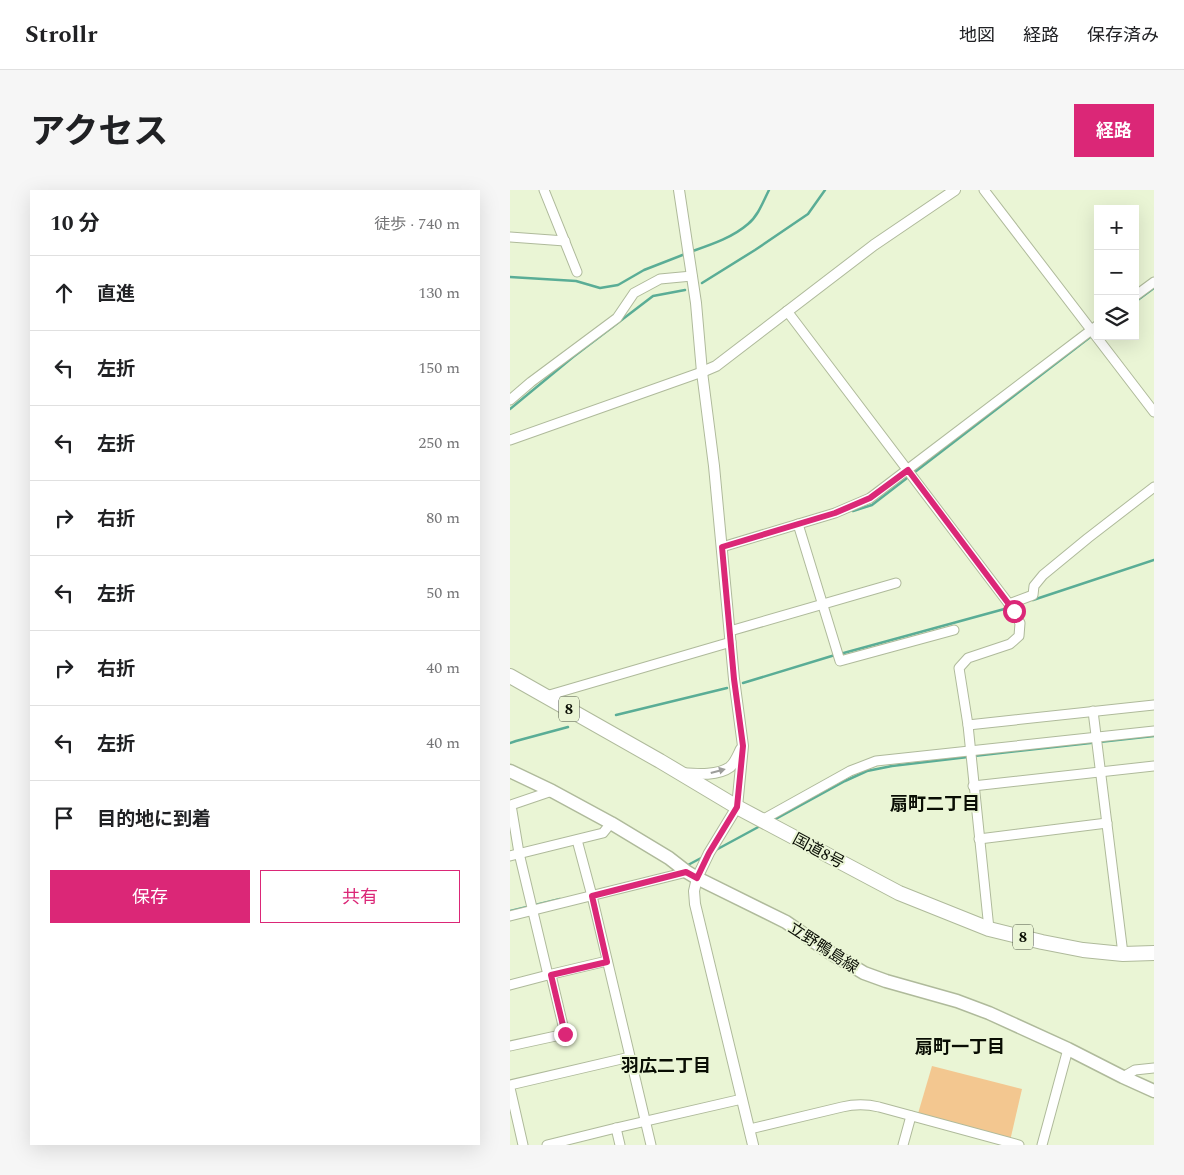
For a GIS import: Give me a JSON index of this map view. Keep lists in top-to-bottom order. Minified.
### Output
{"streets":{"highway":["8","国道8号"],"main road":["立野鴨島線"]},"districts":["扇町二丁目","扇町一丁目","羽広二丁目"],"page":{"header":"Strollr","nav":["地図","経路","保存済み"],"title":"アクセス","buttons":["経路",["保存","共有"]],"heading":["10 分","徒歩 · 740 m"],"map_buttons":["+","−"],"list":[["直進","130 m"],["左折","150 m"],["左折","250 m"],["右折","80 m"],["左折","50 m"],["右折","40 m"],["左折","40 m"],"目的地に到着"]}}
